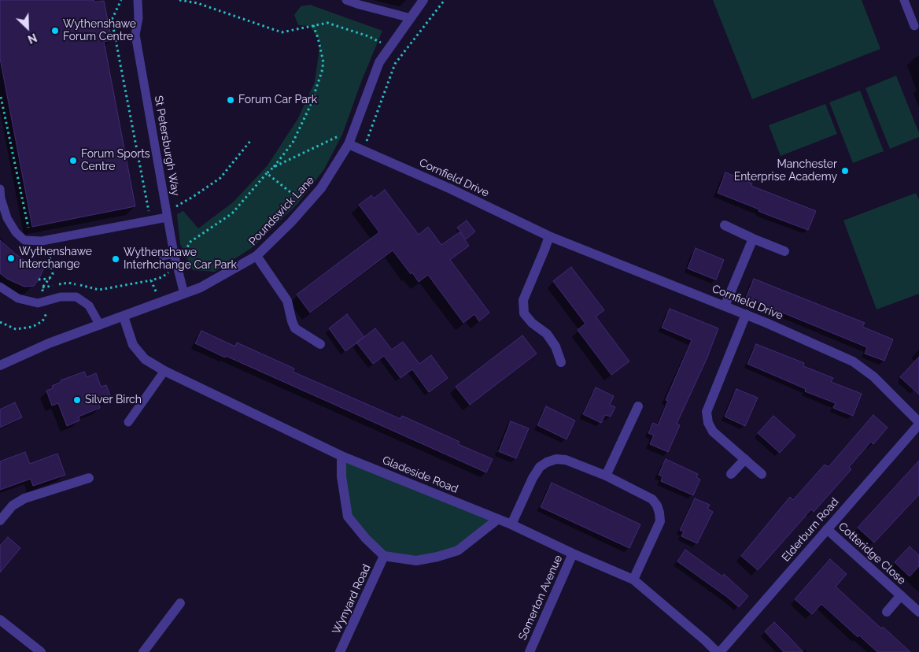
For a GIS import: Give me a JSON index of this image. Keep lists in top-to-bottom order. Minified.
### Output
{"streets":{"street":["Cornfield Drive","Poundswick Lane","Gladeside Road","Elderburn Road","Cotteridge Close","Somerton Avenue","Wynyard Road"],"lane":["St Petersburgh Way"]},"crossings":[["St Petersburgh Way","Poundswick Lane"],["Cornfield Drive","Poundswick Lane"],["Cornfield Drive","Elderburn Road"],["Poundswick Lane","Gladeside Road"],["Gladeside Road","Somerton Avenue"],["Gladeside Road","Wynyard Road"],["Elderburn Road","Cotteridge Close"]],"places":["Wythenshawe Forum Centre","Forum Car Park","Forum Sports Centre","Manchester Enterprise Academy","Wythenshawe Interchange","Wythenshawe Interhchange Car Park","Silver Birch"],"north":"bottom right"}
